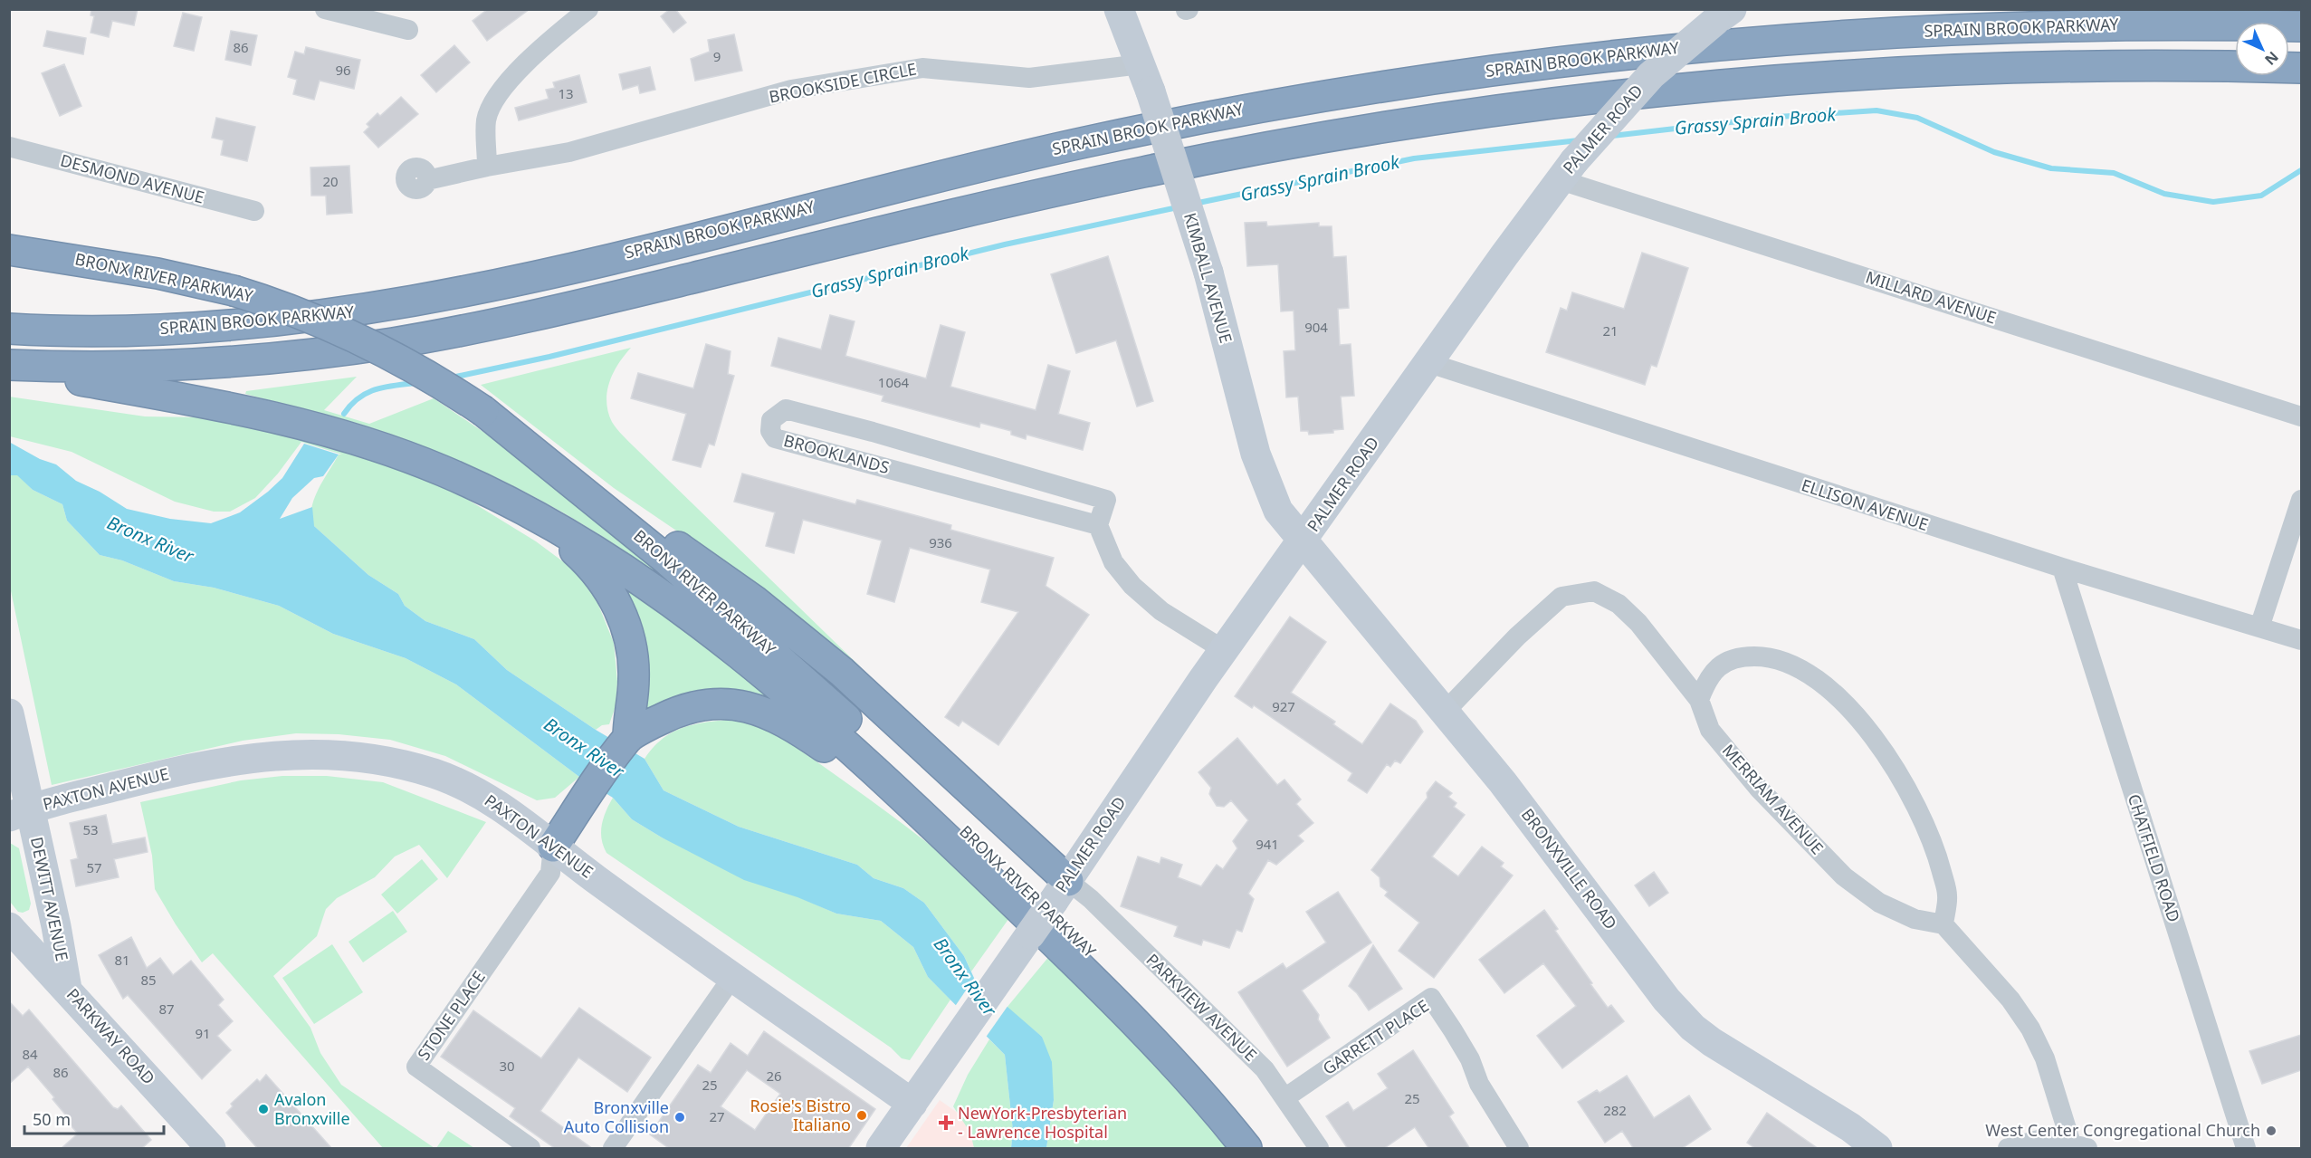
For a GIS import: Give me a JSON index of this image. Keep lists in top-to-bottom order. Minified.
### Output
{"streets":{"highway":["SPRAIN BROOK PARKWAY","BRONX RIVER PARKWAY"],"street":["BROOKSIDE CIRCLE","PALMER ROAD","DESMOND AVENUE","KIMBALL AVENUE","MILLARD AVENUE","BROOKLANDS","ELLISON AVENUE","PAXTON AVENUE","MERRIAM AVENUE","CHATFIELD ROAD","BRONXVILLE ROAD","DEWITT AVENUE","PARKVIEW AVENUE","STONE PLACE","PARKWAY ROAD","GARRETT PLACE"]},"crossings":[["BROOKSIDE CIRCLE","KIMBALL AVENUE"],["PALMER ROAD","KIMBALL AVENUE"],["PALMER ROAD","MILLARD AVENUE"],["PALMER ROAD","ELLISON AVENUE"],["PALMER ROAD","PAXTON AVENUE"],["PALMER ROAD","BRONXVILLE ROAD"],["PALMER ROAD","PARKVIEW AVENUE"],["KIMBALL AVENUE","BRONXVILLE ROAD"],["ELLISON AVENUE","CHATFIELD ROAD"],["PAXTON AVENUE","DEWITT AVENUE"],["PAXTON AVENUE","STONE PLACE"],["MERRIAM AVENUE","BRONXVILLE ROAD"],["DEWITT AVENUE","PARKWAY ROAD"],["PARKVIEW AVENUE","GARRETT PLACE"]],"water":["Grassy Sprain Brook","Bronx River"],"places":{"other":["Avalon Bronxville","Rosie's Bistro Italiano","Bronxville Auto Collision","West Center Congregational Church"],"health":["NewYork-Presbyterian - Lawrence Hospital"]},"house_numbers":["86","9","96","13","20","904","21","1064","936","927","53","941","57","81","85","87","91","84","30","86","26","25","25","282","27"],"scale_bar":"50 m","north":"bottom right"}
